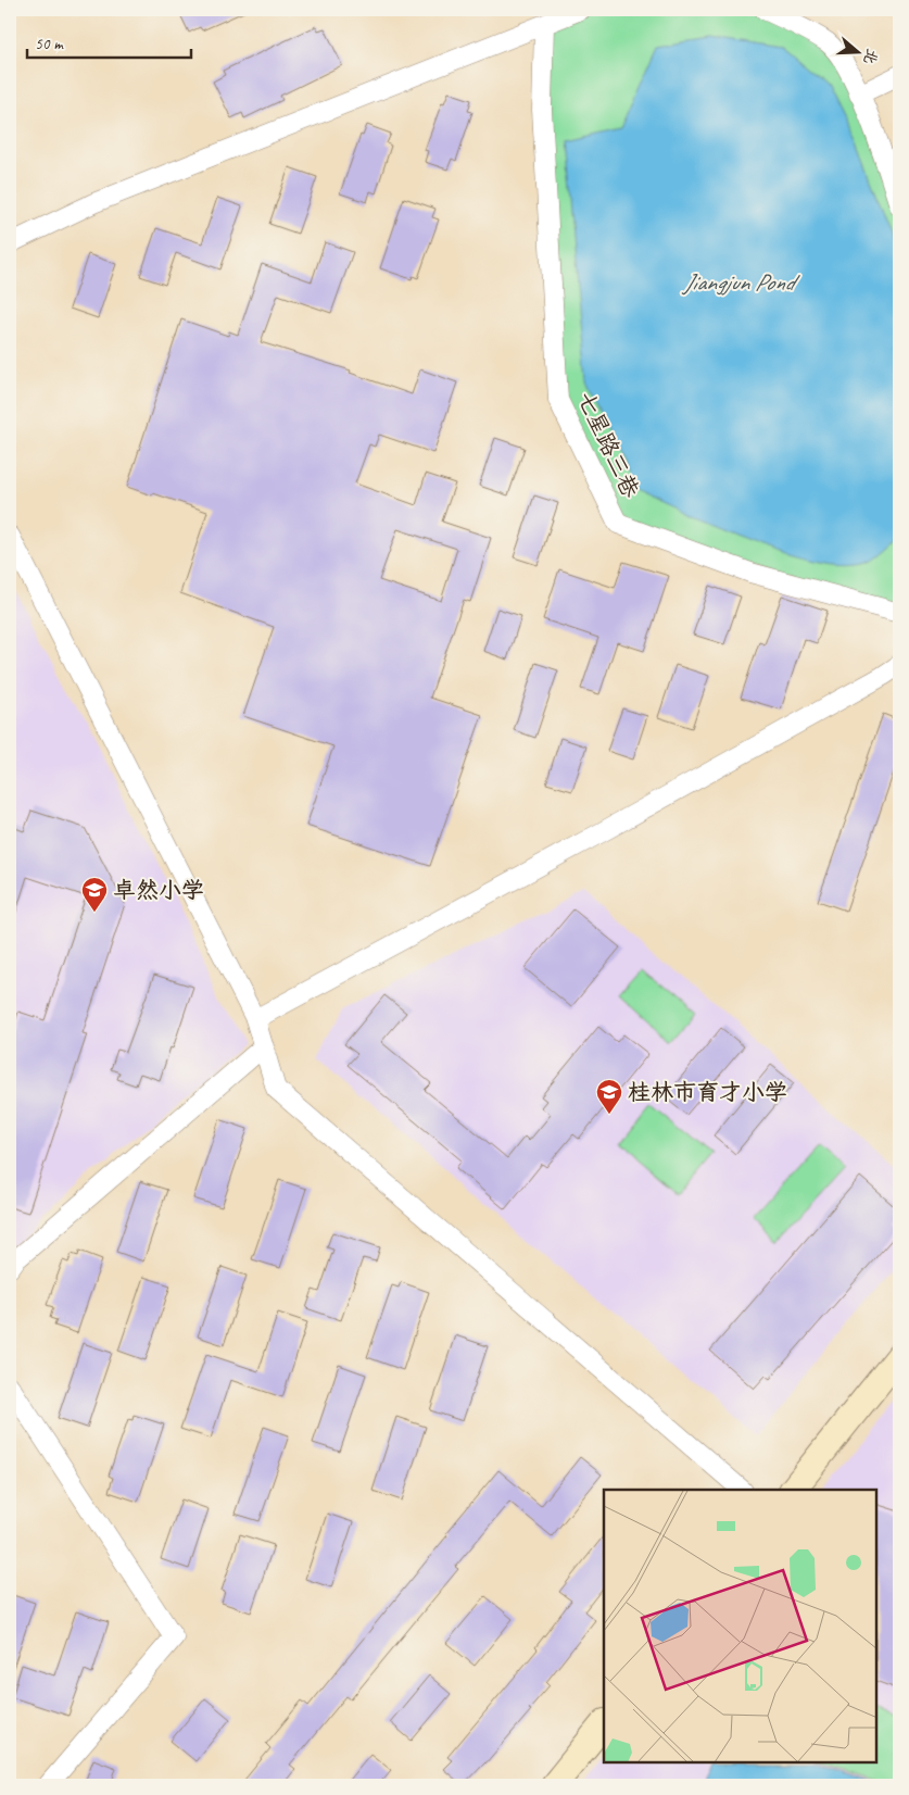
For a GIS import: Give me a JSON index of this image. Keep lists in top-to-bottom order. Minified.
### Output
{"streets":{"street":["七星路三巷"]},"water":["Jiangjun Pond"],"places":{"school or university":["卓然小学","桂林市育才小学"]},"scale_bar":"50 m","north":"right"}
